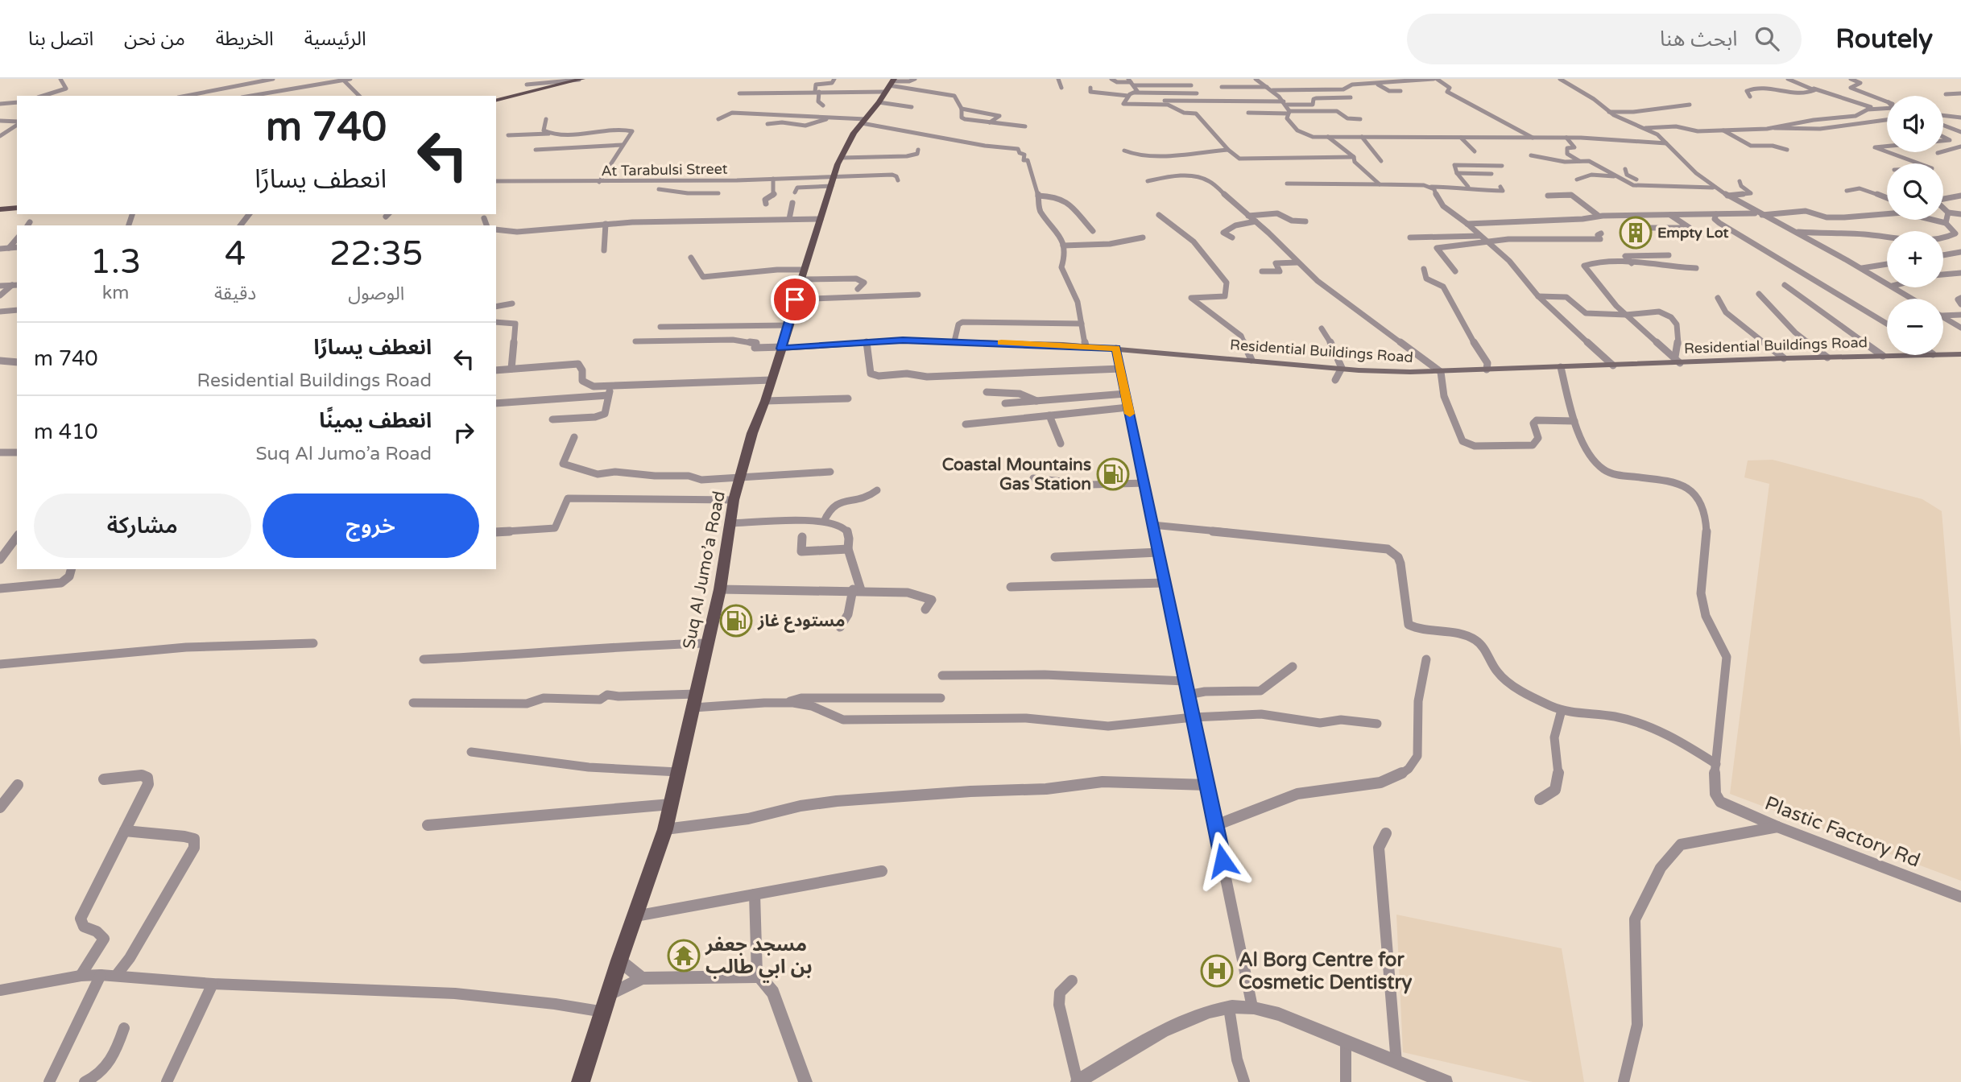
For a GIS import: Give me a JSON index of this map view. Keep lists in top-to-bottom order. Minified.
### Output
{"streets":{"main road":["Residential Buildings Road","Suq Al Jumo’a Road"],"street":["At Tarabulsi Street","Plastic Factory Rd"]},"crossings":[["At Tarabulsi Street","Suq Al Jumo’a Road"],["Residential Buildings Road","Suq Al Jumo’a Road"]],"places":{"building":["Empty Lot"],"fuel station":["Coastal Mountains Gas Station","مستودع غاز"],"temple":["مسجد جعفر بن ابي طالب"],"hospital":["Al Borg Centre for Cosmetic Dentistry"]},"page":{"header":"Routely","search":"ابحث هنا","nav":["الرئيسية","الخريطة","من نحن","اتصل بنا"],"map_buttons":["+","−"],"turn":["740 m","انعطف يسارًا"],"eta":["22:35","الوصول","4","دقيقة","1.3","km"],"list":[{"name":"انعطف يسارًا","note":"Residential Buildings Road","value":"740 m"},{"name":"انعطف يمينًا","note":"Suq Al Jumo’a Road","value":"410 m"}],"buttons":["خروج","مشاركة"]}}
